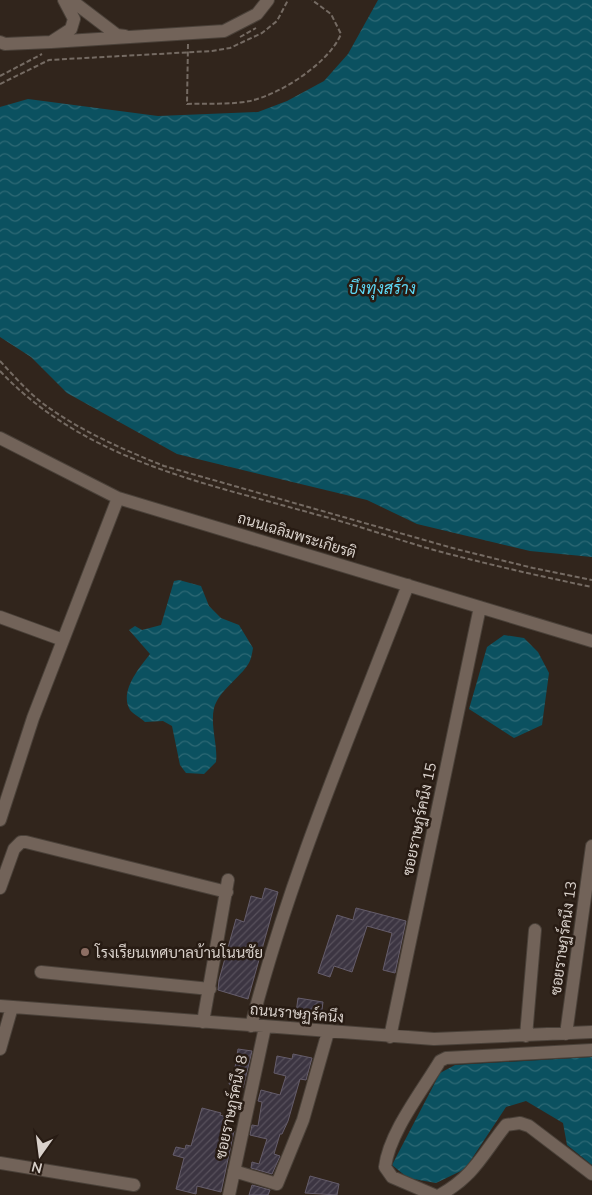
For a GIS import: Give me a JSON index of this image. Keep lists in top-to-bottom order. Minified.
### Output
{"streets":{"street":["ถนนเฉลิมพระเกียรติ","ซอยราษฏร์คนึง 15","ซอยราษฏร์คนึง 13","ถนนราษฏร์คนึง","ซอยราษฏร์คนึง 8"]},"crossings":[["ถนนเฉลิมพระเกียรติ","ซอยราษฏร์คนึง 15"],["ซอยราษฏร์คนึง 15","ถนนราษฏร์คนึง"],["ซอยราษฏร์คนึง 13","ถนนราษฏร์คนึง"],["ถนนราษฏร์คนึง","ซอยราษฏร์คนึง 8"]],"water":["บึงทุ่งสร้าง"],"places":["โรงเรียนเทศบาลบ้านโนนชัย"],"north":"bottom"}
